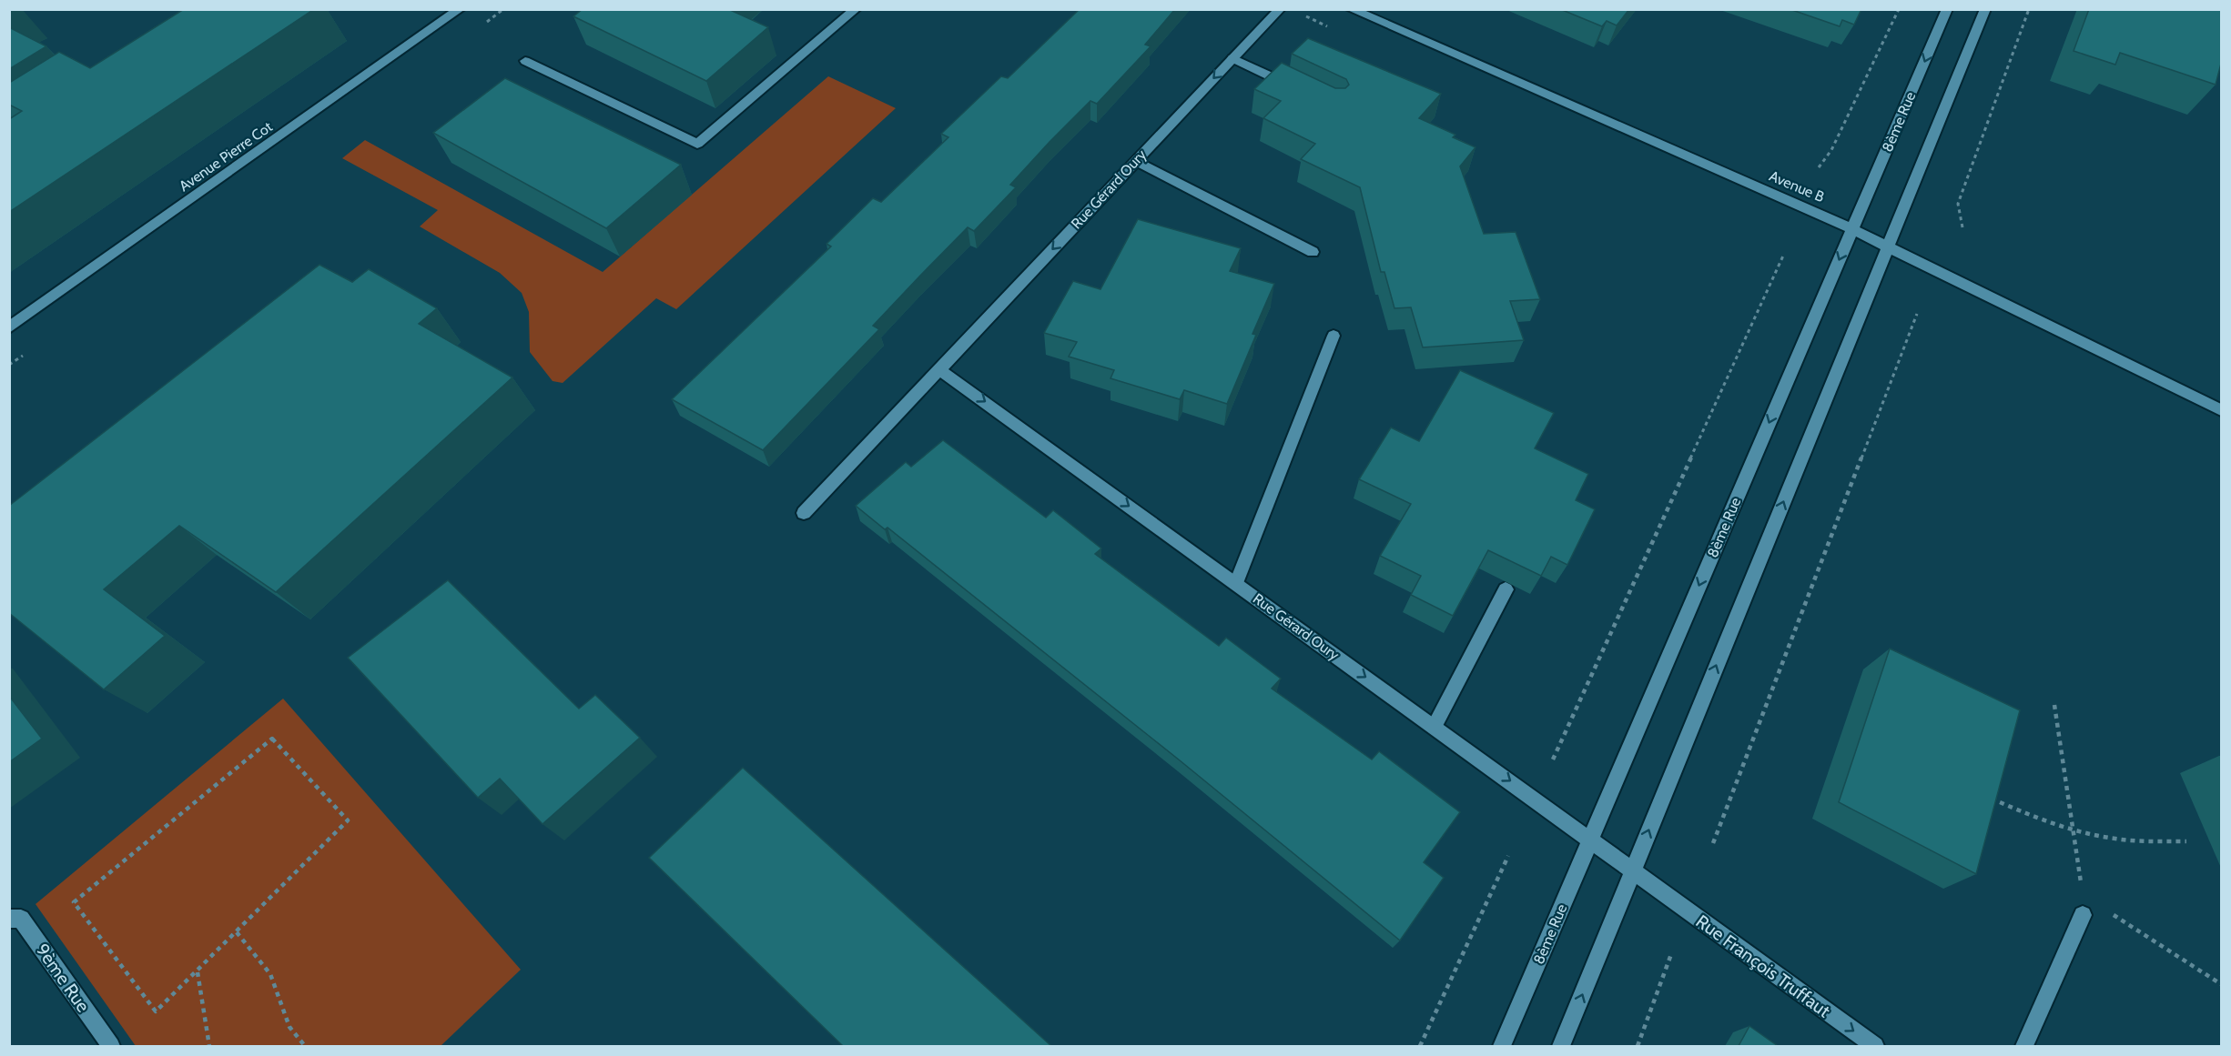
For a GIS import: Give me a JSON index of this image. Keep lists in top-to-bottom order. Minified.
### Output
{"streets":{"street":["8ème Rue","Avenue Pierre Cot","Avenue B","Rue Gérard Oury","Rue François Truffaut","9ème Rue"]},"crossings":[["8ème Rue","Avenue B"],["8ème Rue","Rue Gérard Oury"],["Rue Gérard Oury","Rue François Truffaut"]],"one_way":["Rue François Truffaut"]}
